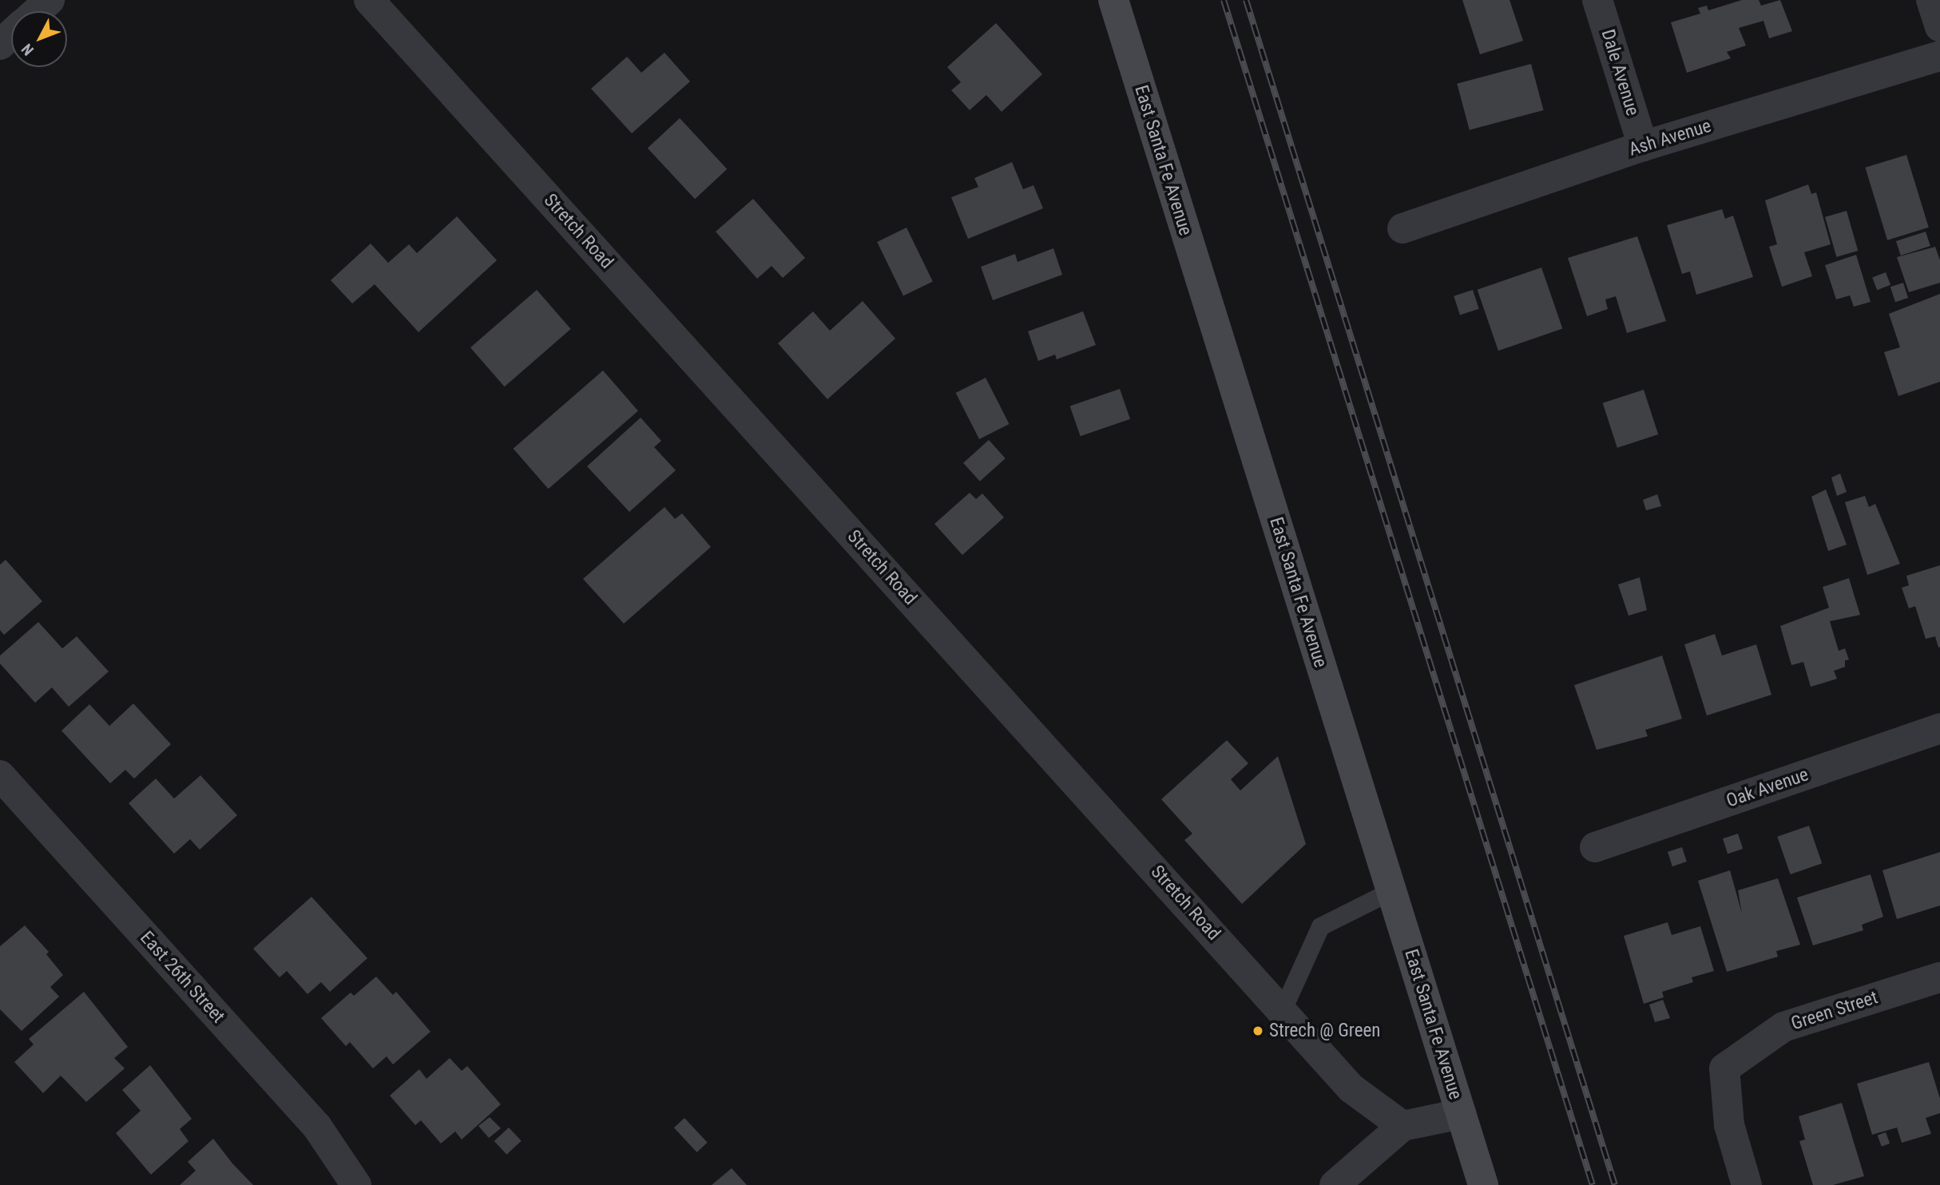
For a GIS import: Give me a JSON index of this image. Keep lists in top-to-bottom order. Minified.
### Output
{"streets":{"street":["Dale Avenue","Ash Avenue","East Santa Fe Avenue","Stretch Road","Oak Avenue","East 26th Street","Green Street"]},"crossings":[["Dale Avenue","Ash Avenue"]],"places":["Strech @ Green"],"north":"bottom left"}
